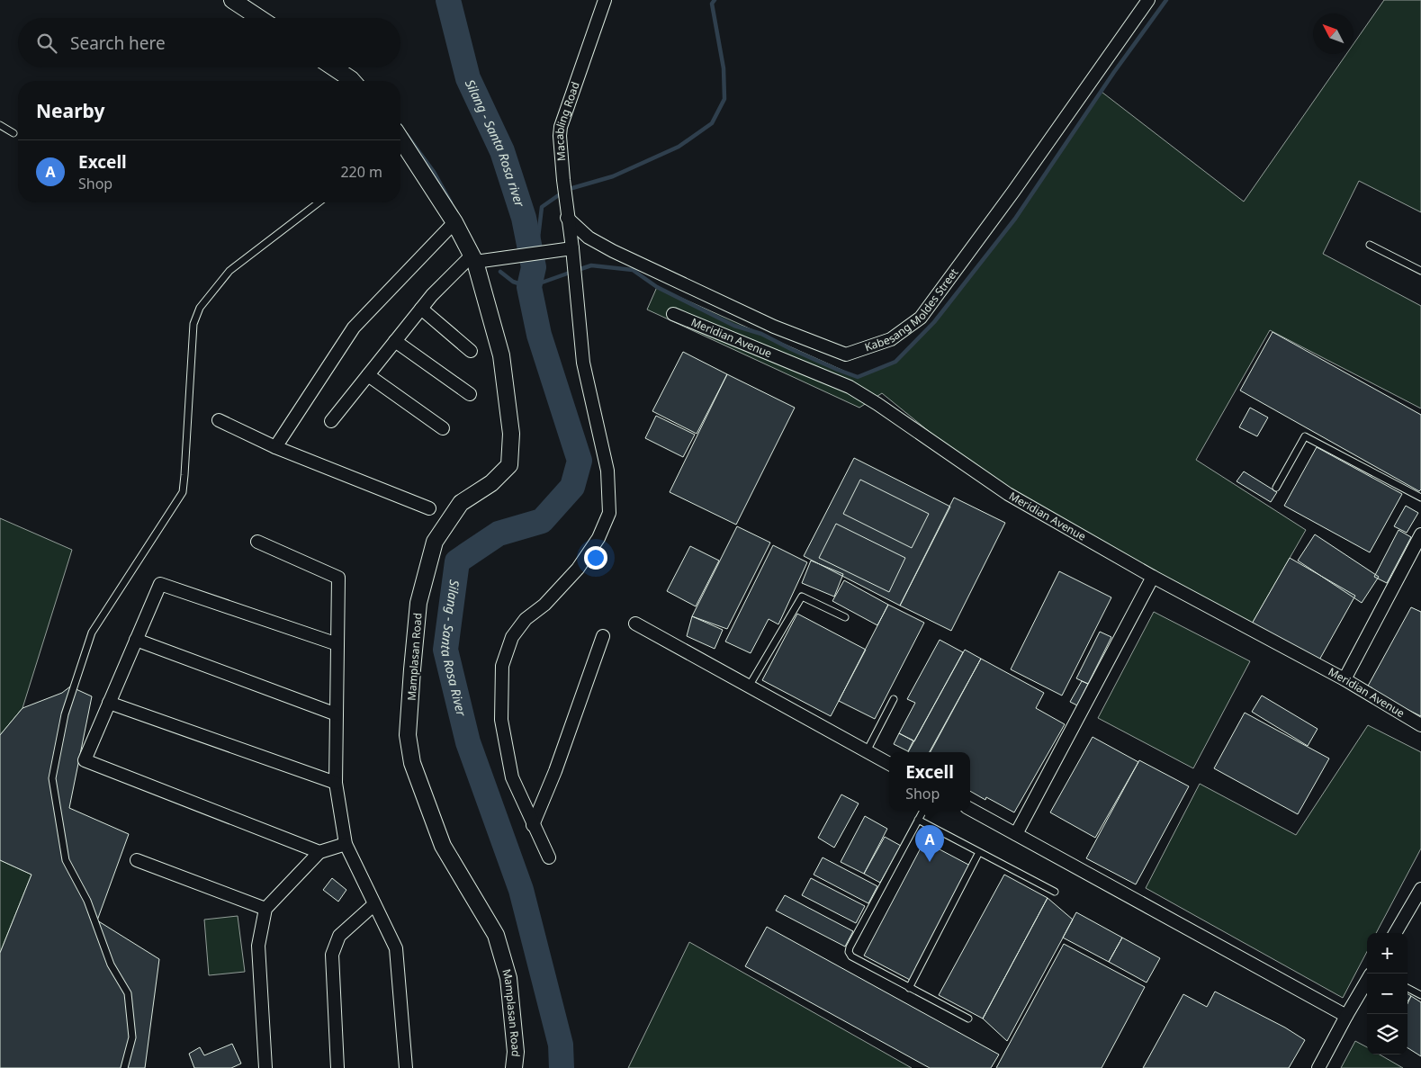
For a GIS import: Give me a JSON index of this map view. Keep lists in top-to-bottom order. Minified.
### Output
{"streets":{"street":["Macabling Road","Kabesang Moldes Street","Meridian Avenue","Mamplasan Road"]},"crossings":[["Macabling Road","Kabesang Moldes Street"]],"water":["Silang - Santa Rosa river","Silang - Santa Rosa River"],"north":"top left","page":{"search":"Search here","heading":"Nearby","list":[{"mark":"A","name":"Excell","note":"Shop","value":"220 m"}],"popup":["Excell","Shop"],"pins":"A","map_buttons":["+","−"]}}
